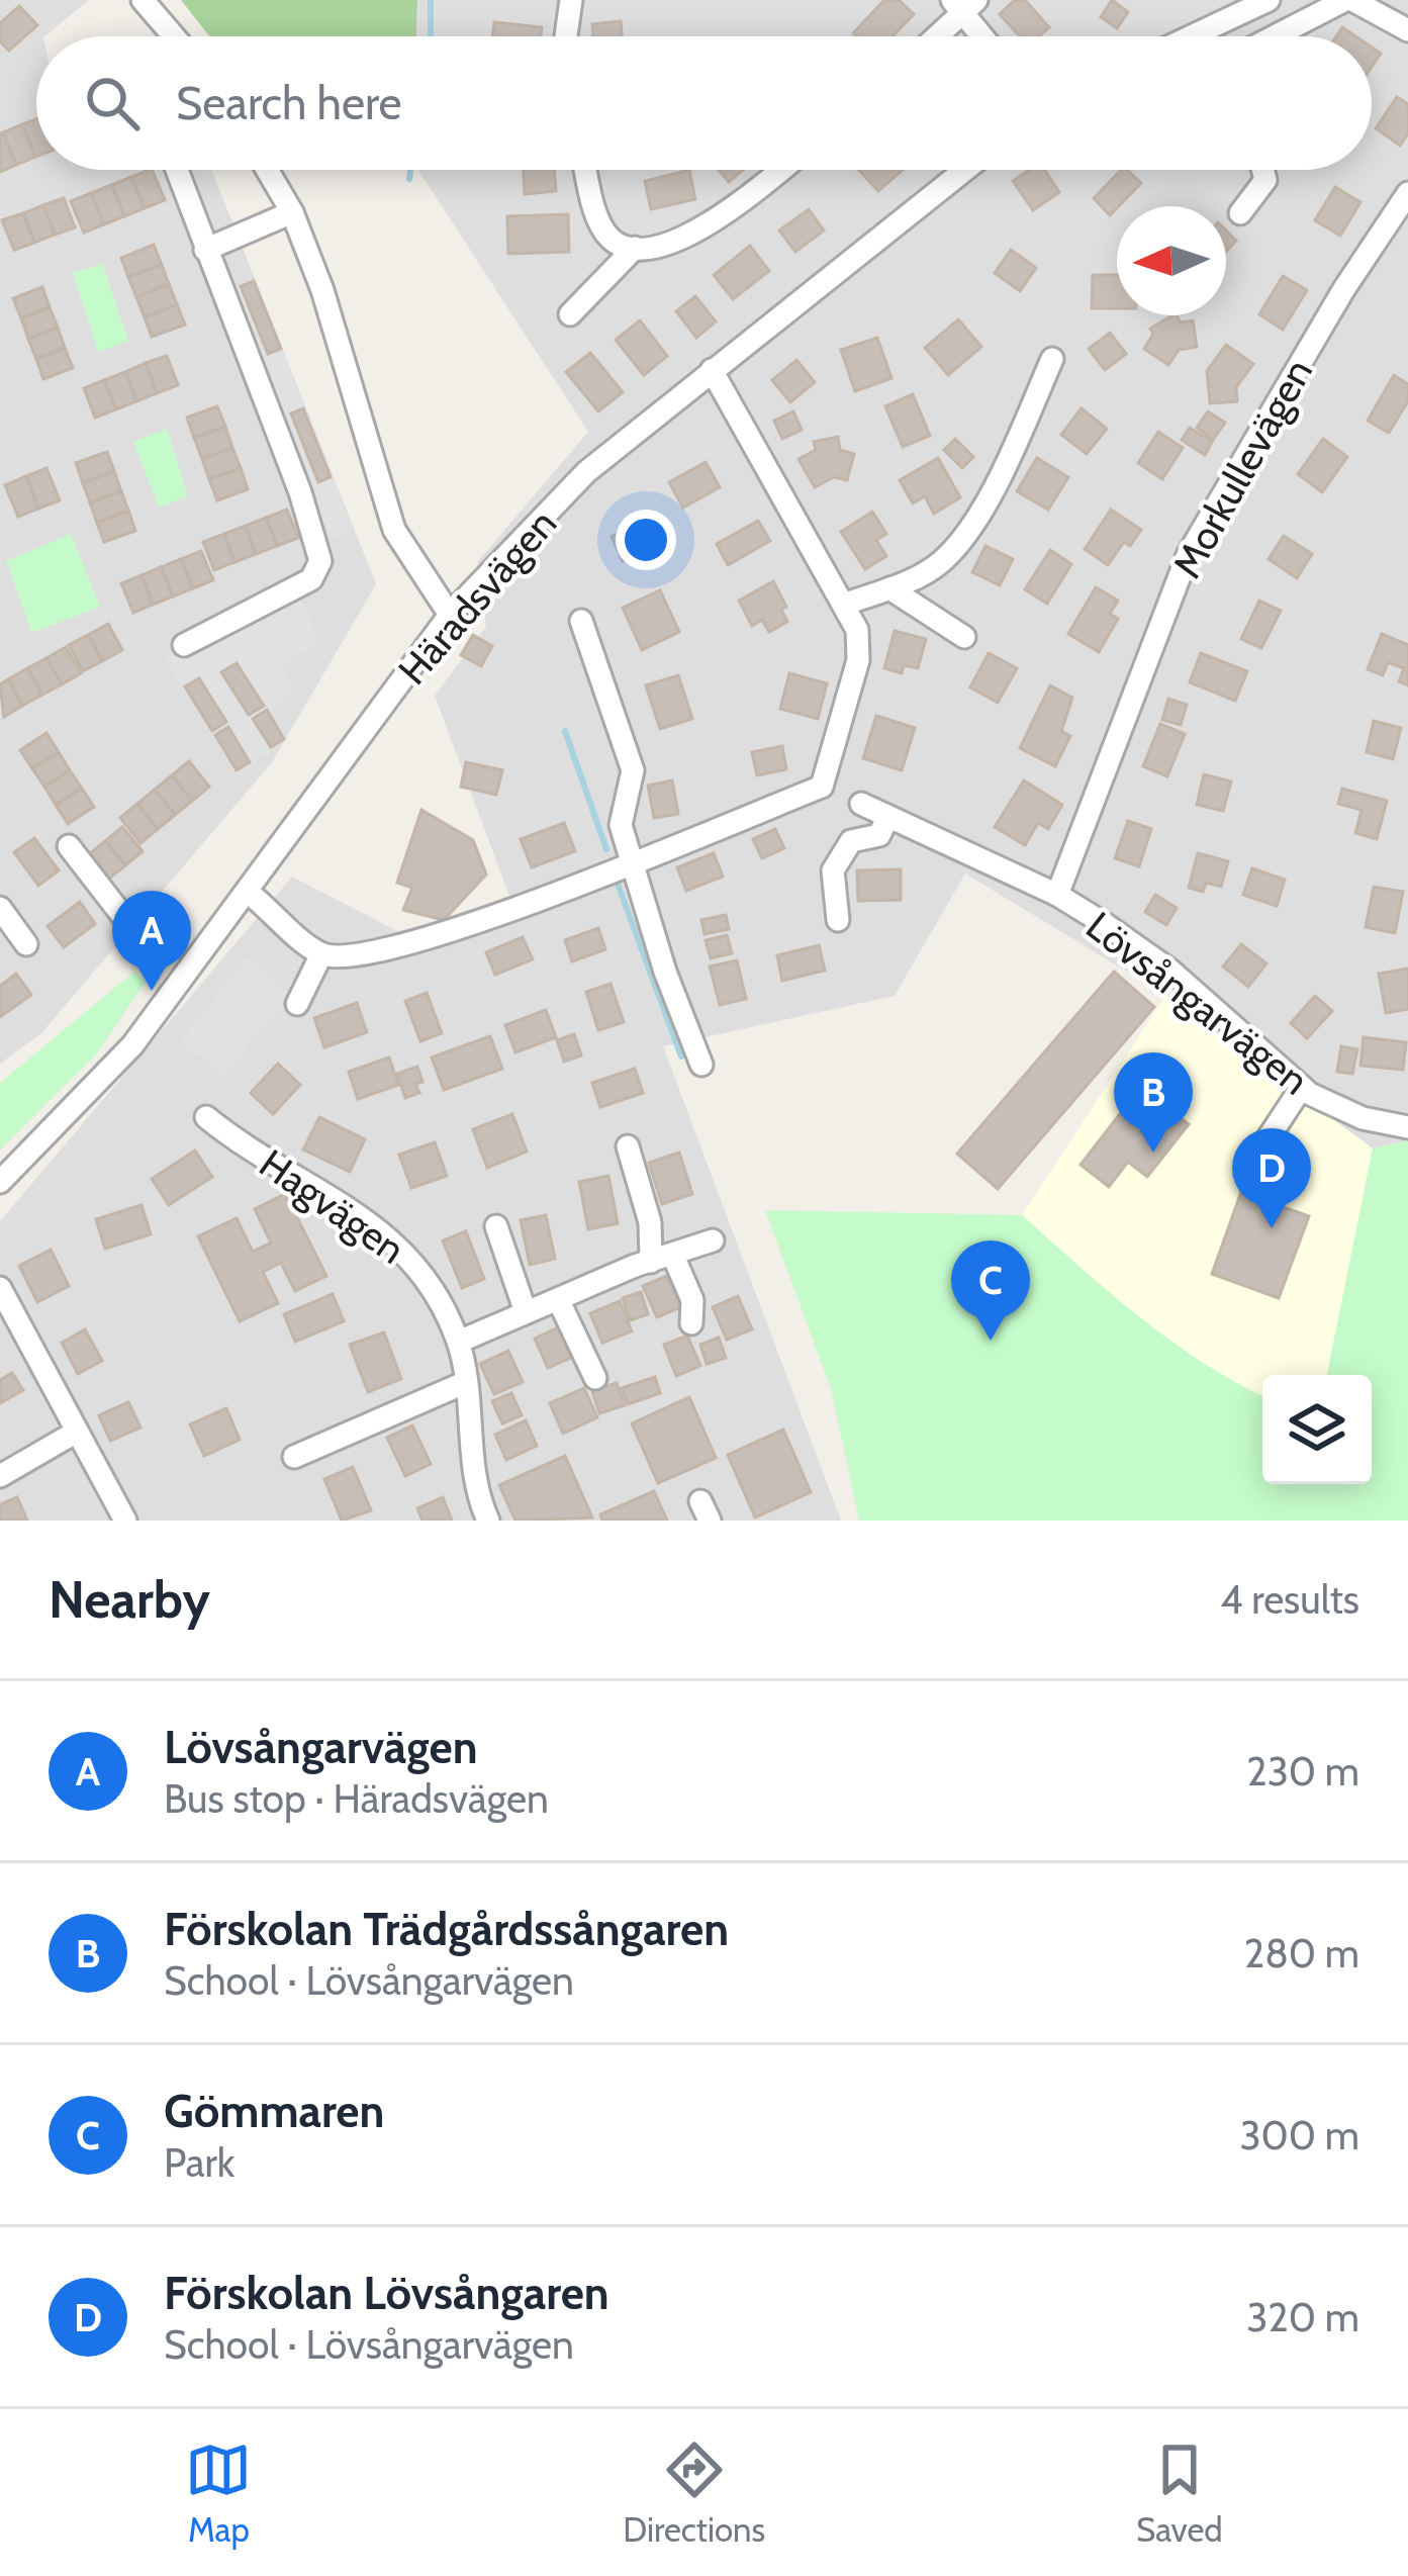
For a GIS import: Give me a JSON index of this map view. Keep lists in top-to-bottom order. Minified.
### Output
{"streets":{"street":["Morkullevägen","Häradsvägen","Lövsångarvägen","Hagvägen"]},"crossings":[["Morkullevägen","Lövsångarvägen"]],"north":"left","page":{"search":"Search here","pins":["A","B","D","C"],"heading":["Nearby","4 results"],"list":[{"mark":"A","name":"Lövsångarvägen","note":"Bus stop · Häradsvägen","value":"230 m"},{"mark":"B","name":"Förskolan Trädgårdssångaren","note":"School · Lövsångarvägen","value":"280 m"},{"mark":"C","name":"Gömmaren","note":"Park","value":"300 m"},{"mark":"D","name":"Förskolan Lövsångaren","note":"School · Lövsångarvägen","value":"320 m"}],"nav":["Map","Directions","Saved"]}}
